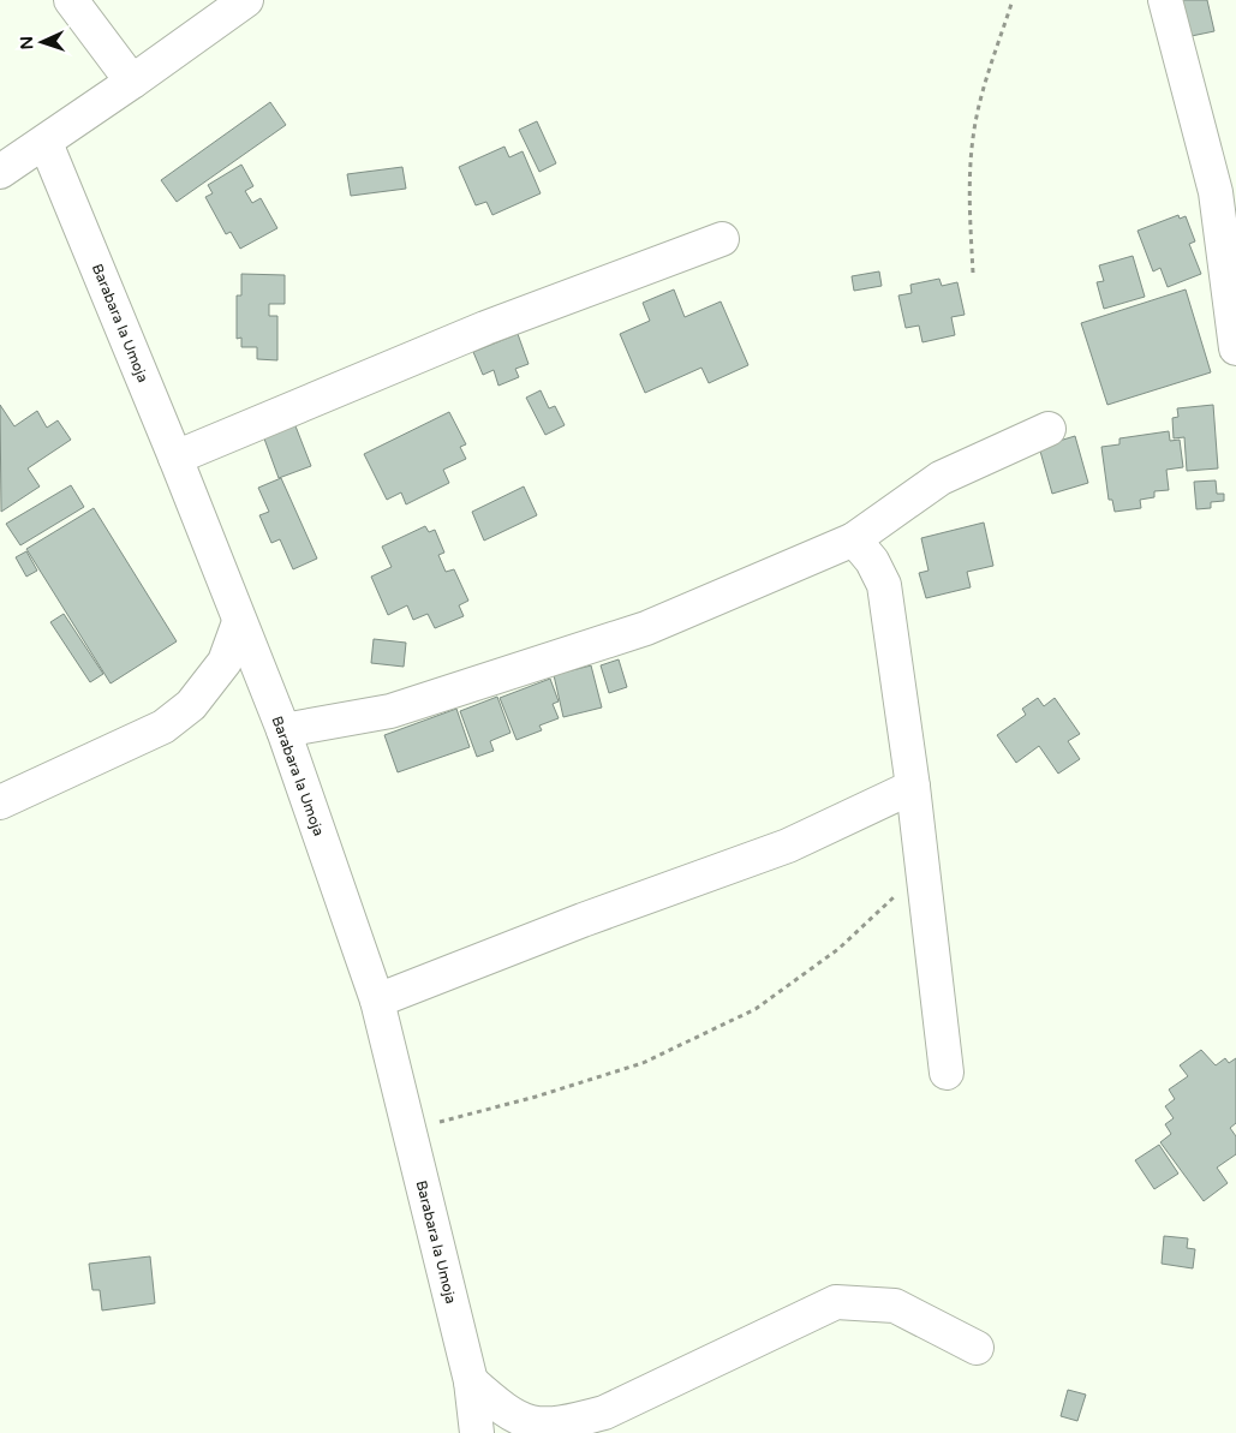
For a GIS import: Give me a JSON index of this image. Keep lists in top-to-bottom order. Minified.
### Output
{"streets":{"street":["Barabara la Umoja"]},"north":"left"}
